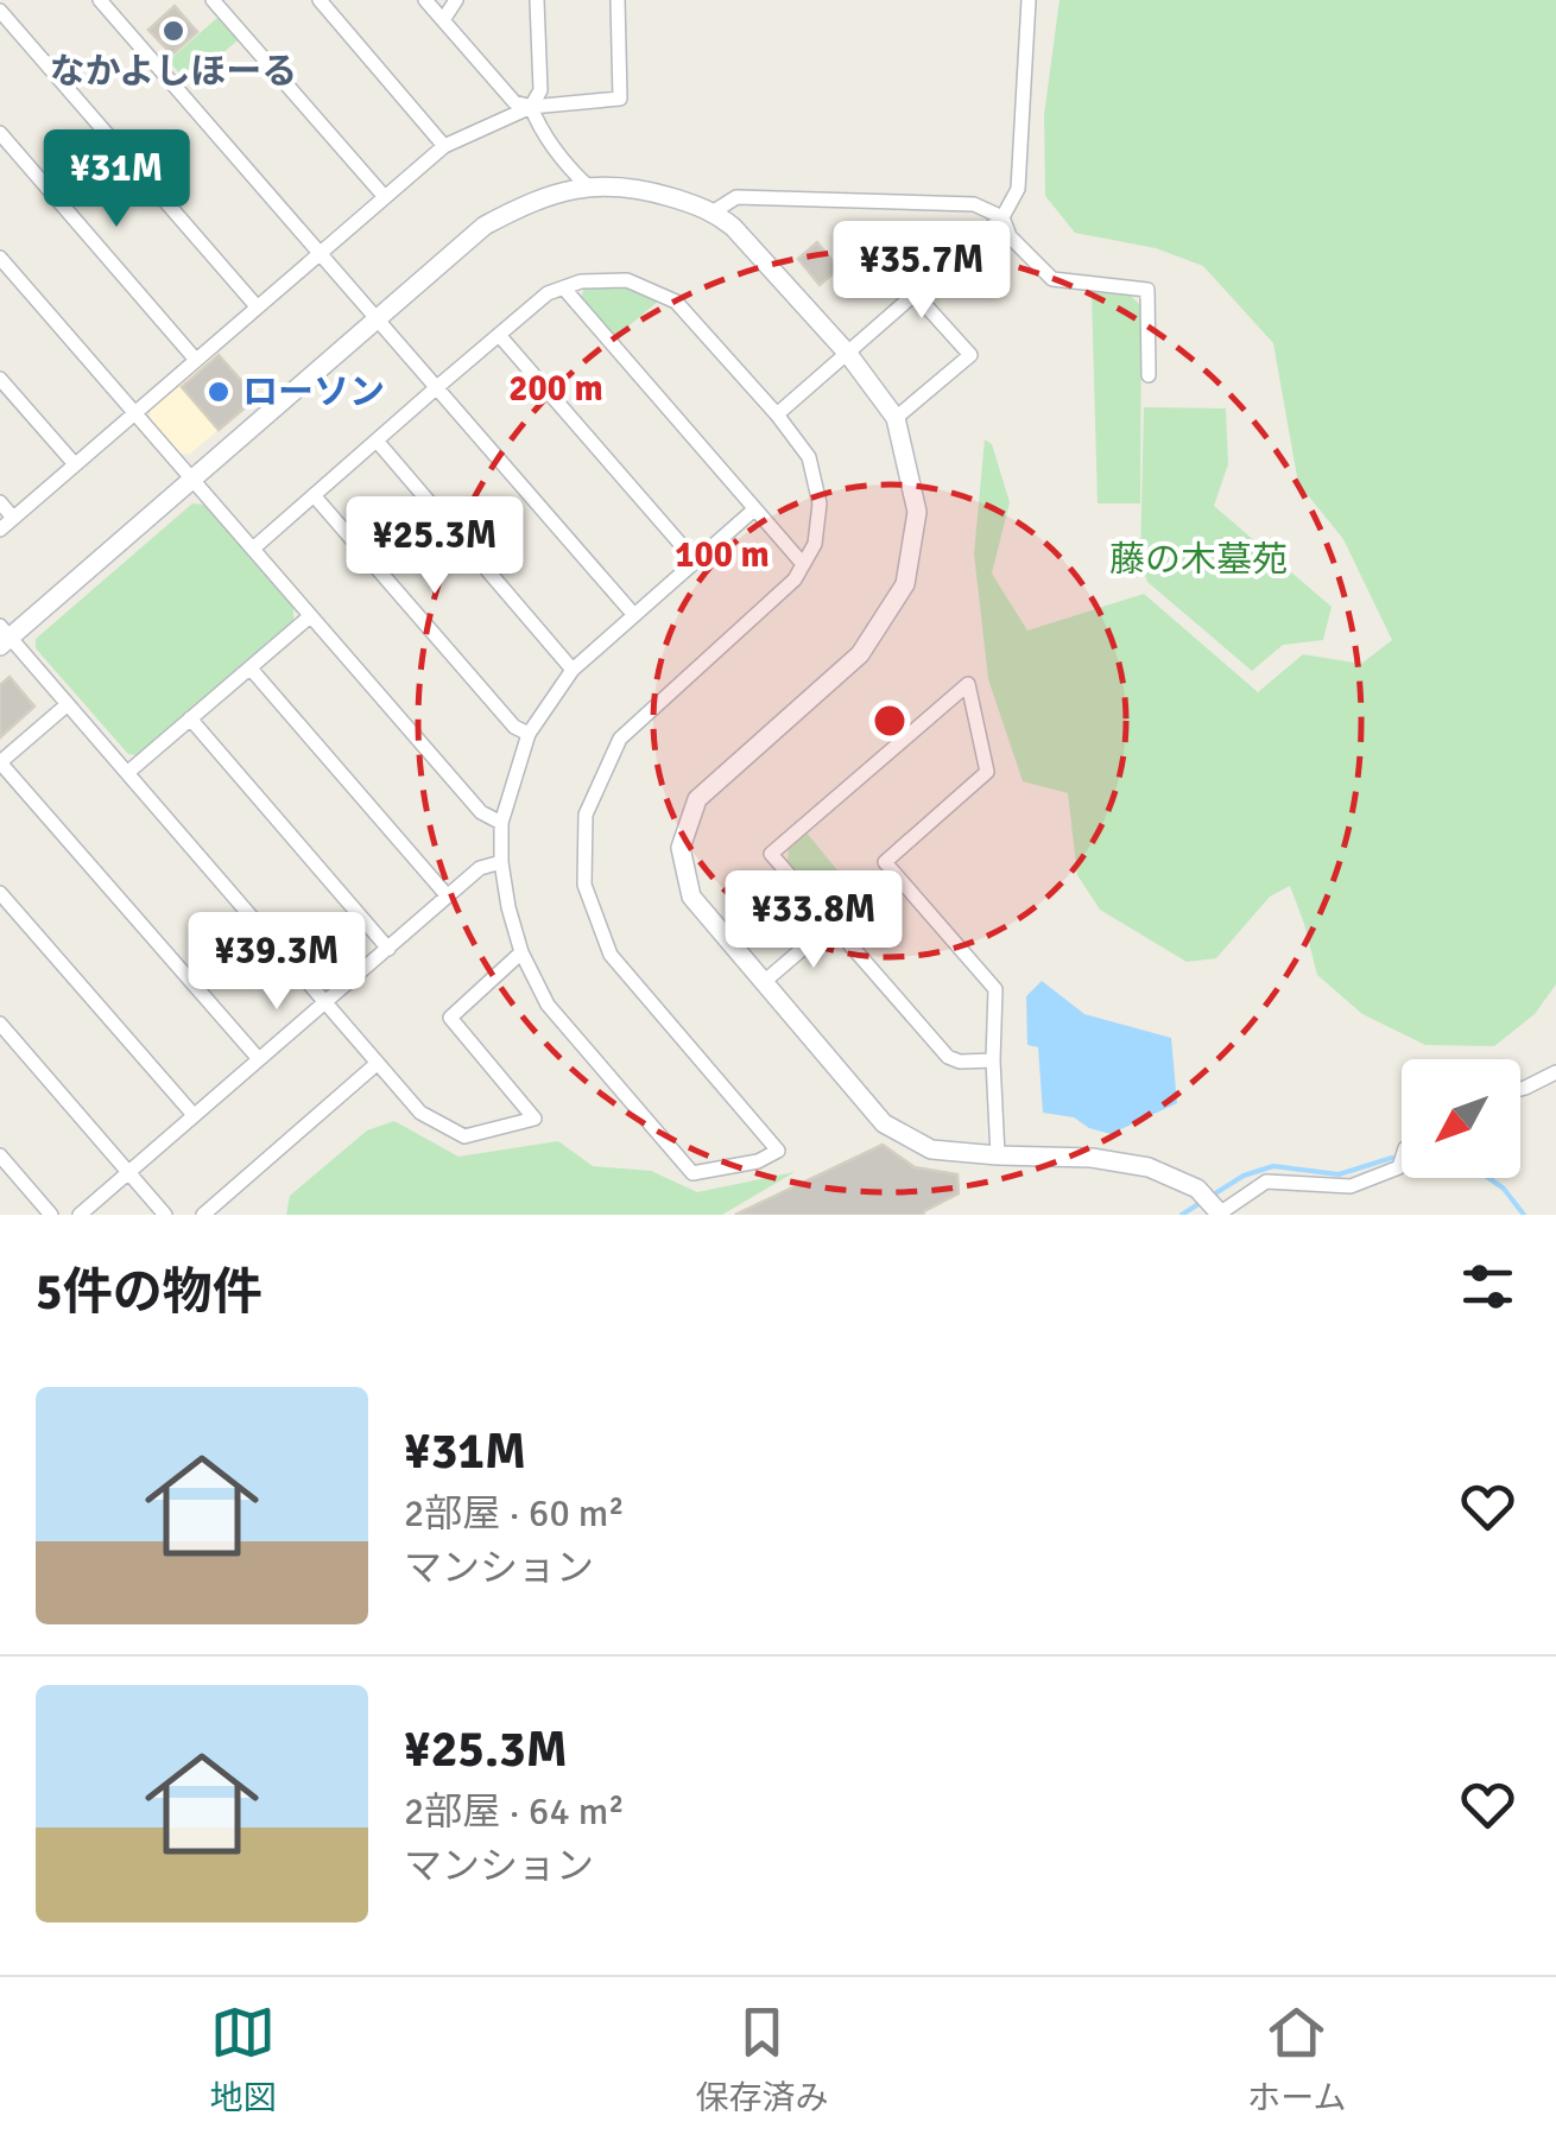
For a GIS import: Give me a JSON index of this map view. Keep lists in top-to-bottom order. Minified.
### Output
{"parks":["藤の木墓苑"],"places":["なかよしほーる","ローソン"],"north":"bottom left","page":{"price":["¥31M","¥35.7M","¥25.3M","¥33.8M","¥39.3M"],"heading":"5件の物件","list":[{"name":"¥31M","note":"2部屋 · 60 m² · マンション"},{"name":"¥25.3M","note":"2部屋 · 64 m² · マンション"}],"tabs":["地図","保存済み","ホーム"]},"rings":["200 m","100 m"]}
